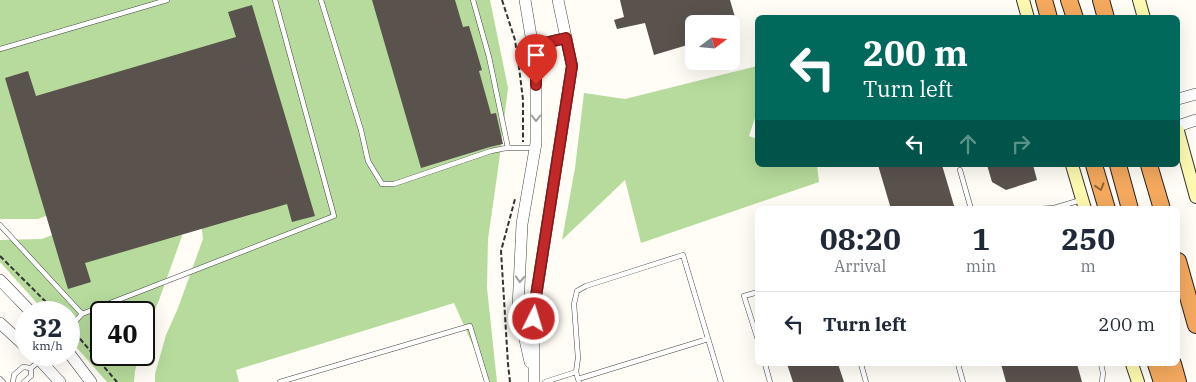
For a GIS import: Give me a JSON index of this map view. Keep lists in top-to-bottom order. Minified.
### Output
{"north":"right","page":{"turn":["200 m","Turn left"],"eta":["08:20","Arrival","1","min","250","m"],"list":[{"name":"Turn left","value":"200 m"}],"speed":"32 km/h","limit":"40"}}
